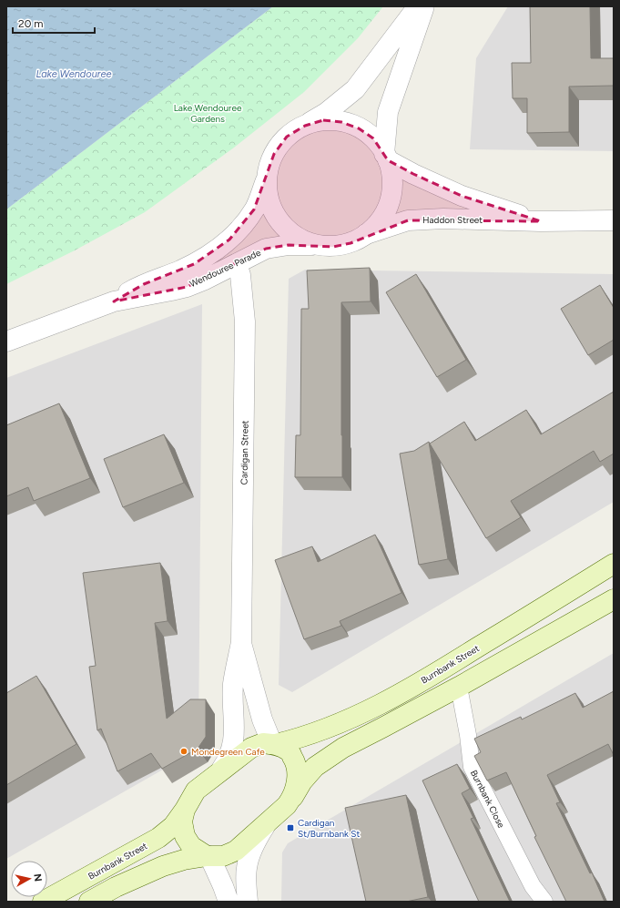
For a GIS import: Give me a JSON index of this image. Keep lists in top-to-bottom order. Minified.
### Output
{"streets":{"main road":["Burnbank Street"],"street":["Haddon Street","Wendouree Parade","Cardigan Street"],"lane":["Burnbank Close"]},"crossings":[["Haddon Street","Wendouree Parade"],["Wendouree Parade","Cardigan Street"],["Cardigan Street","Burnbank Street"]],"water":["Lake Wendouree"],"parks":["Lake Wendouree Gardens"],"places":{"other":["Mondegreen Cafe"],"transit":["Cardigan St/Burnbank St"]},"scale_bar":"20 m","north":"right"}
